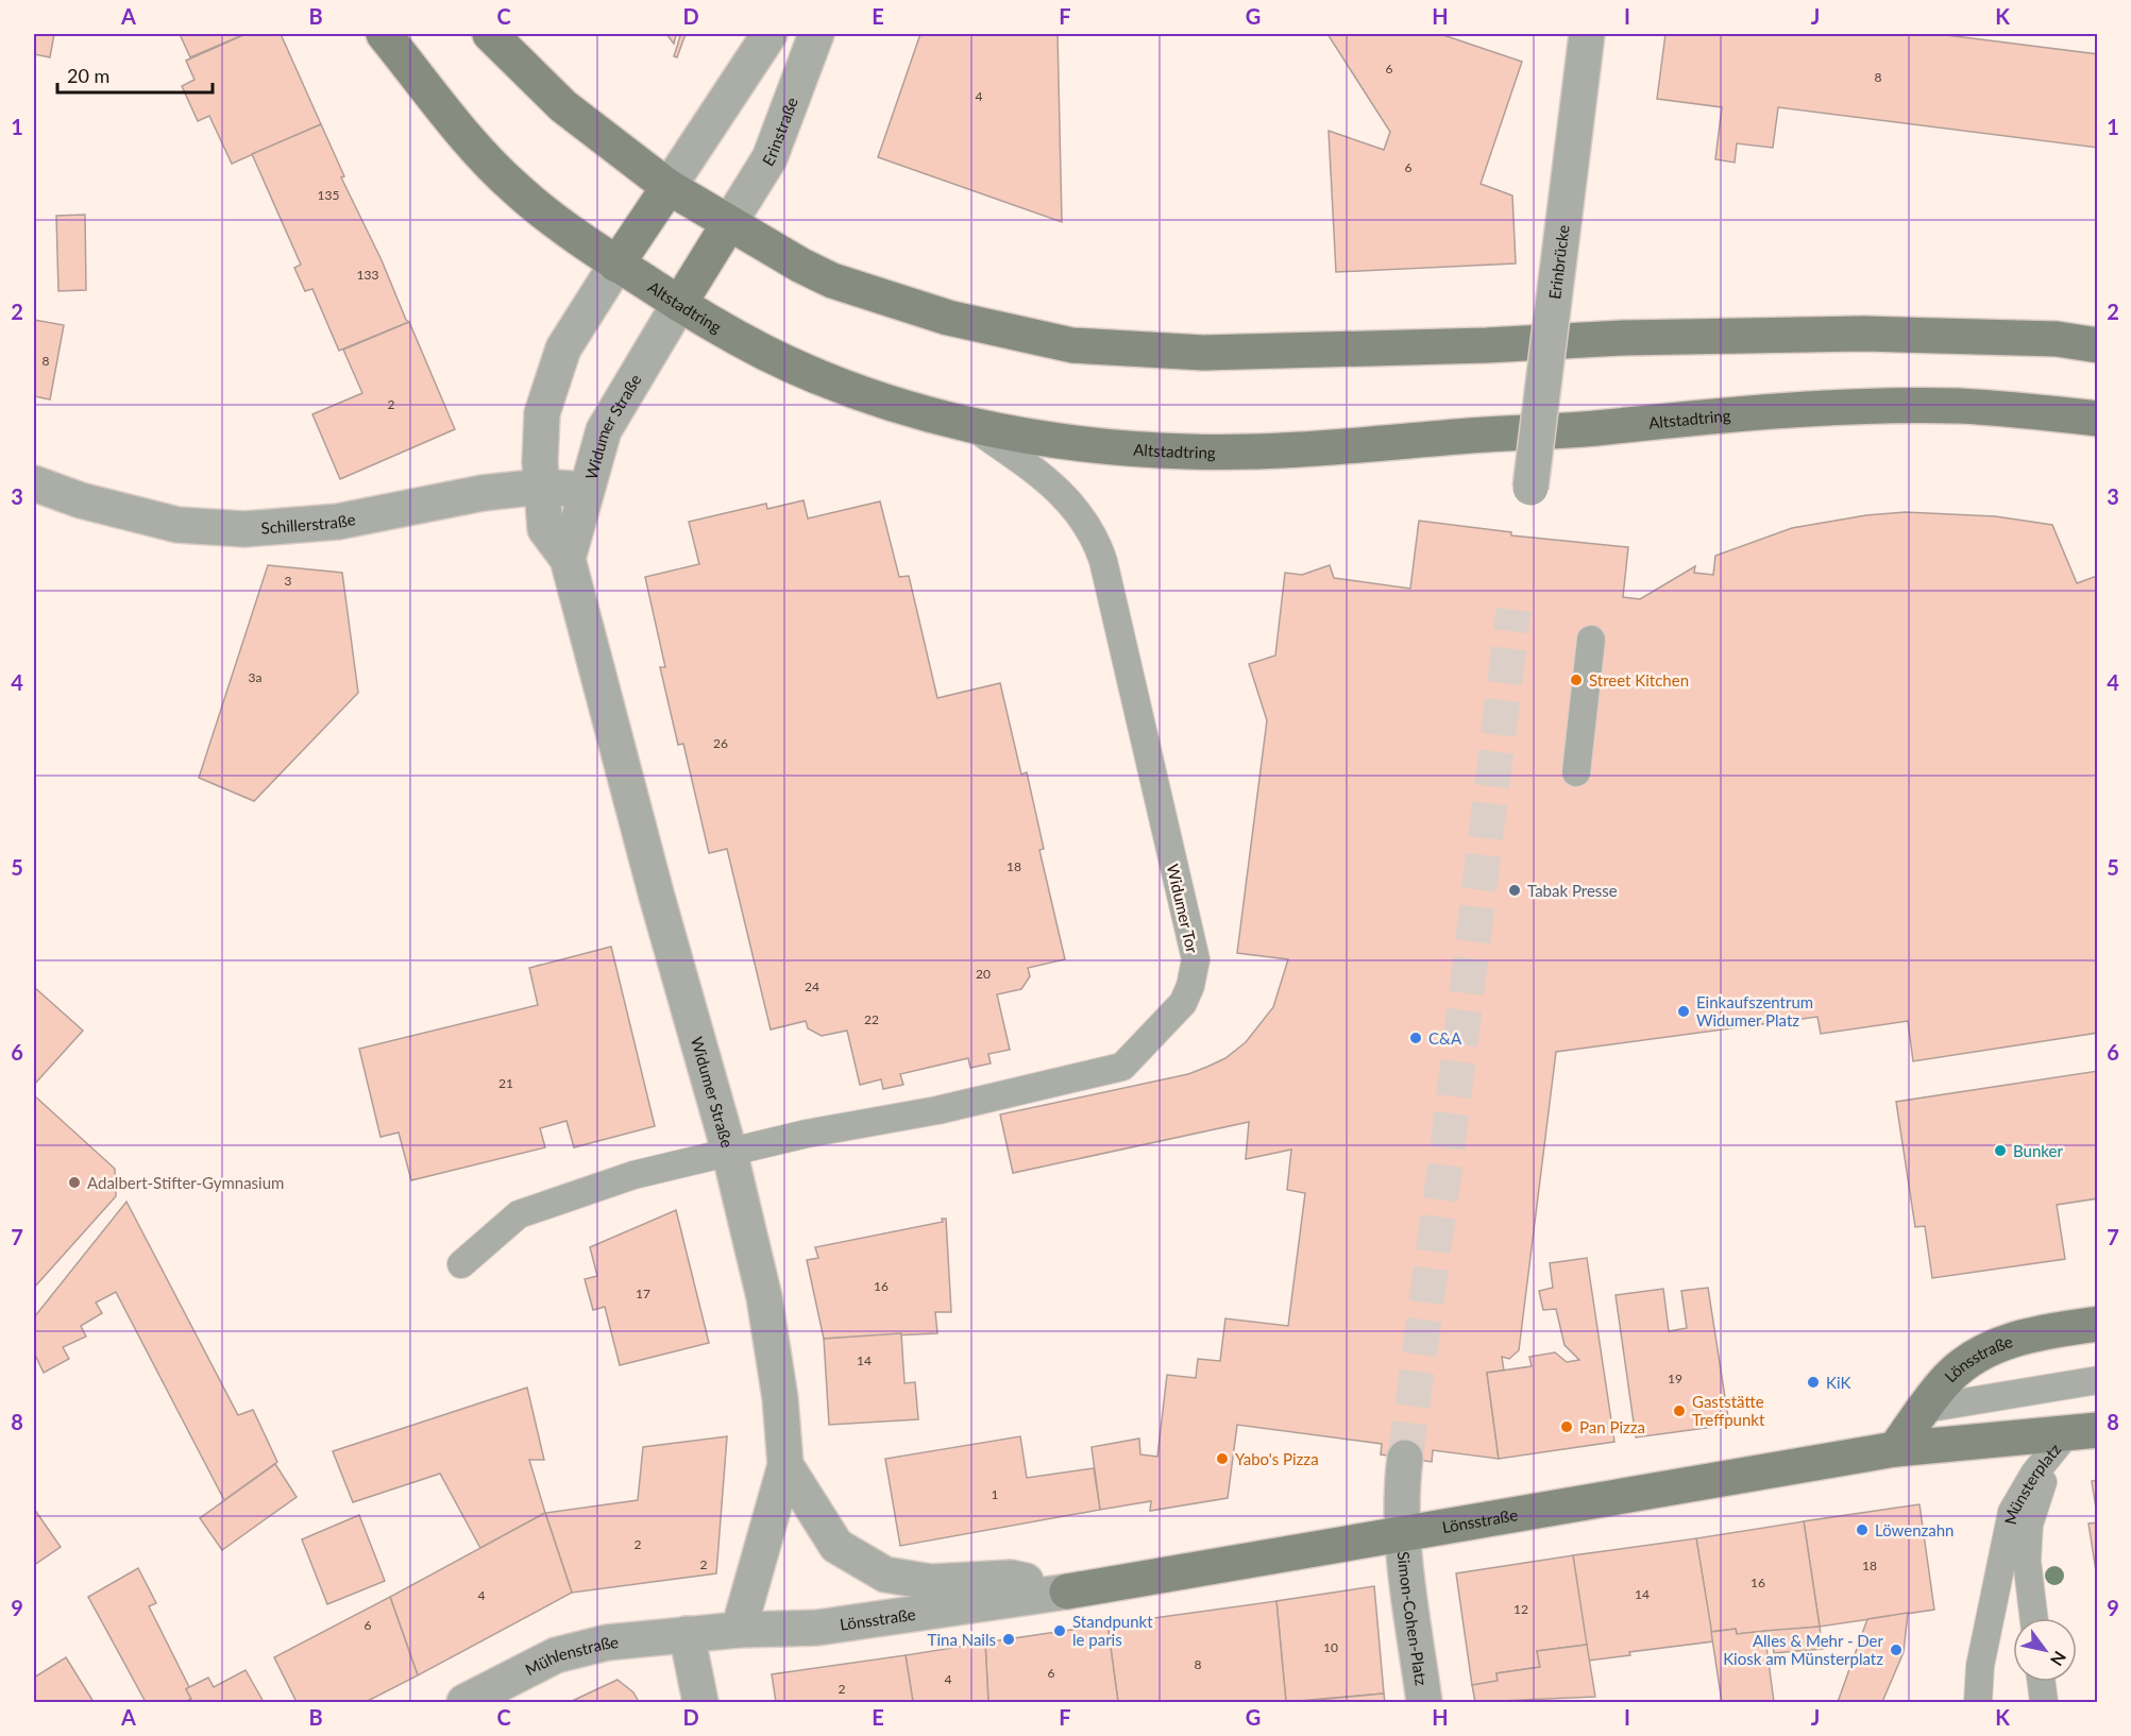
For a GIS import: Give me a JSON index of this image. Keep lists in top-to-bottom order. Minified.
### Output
{"streets":{"main road":["Altstadtring","Lönsstraße"],"street":["Erinstraße","Erinbrücke","Widumer Straße","Schillerstraße","Simon-Cohen-Platz","Mühlenstraße"],"lane":["Widumer Tor","Münsterplatz"]},"crossings":[["Altstadtring","Widumer Straße"],["Altstadtring","Widumer Tor"],["Widumer Straße","Schillerstraße"],["Widumer Straße","Widumer Tor"],["Widumer Straße","Lönsstraße"],["Lönsstraße","Münsterplatz"],["Lönsstraße","Simon-Cohen-Platz"],["Lönsstraße","Mühlenstraße"]],"places":["Street Kitchen","Tabak Presse","Einkaufszentrum Widumer Platz","C&A","Bunker","Adalbert-Stifter-Gymnasium","KiK","Gaststätte Treffpunkt","Pan Pizza","Yabo's Pizza","Löwenzahn","Standpunkt le paris","Tina Nails","Alles & Mehr - Der Kiosk am Münsterplatz"],"house_numbers":["6","8","4","6","135","133","8","2","3","3a","26","18","20","24","22","21","16","17","14","19","1","2","2","18","16","14","4","12","6","10","8","6","4","2"],"scale_bar":"20 m","north":"bottom right","grid":{"columns":["A","B","C","D","E","F","G","H","I","J","K"],"rows":["1","2","3","4","5","6","7","8","9"]}}
